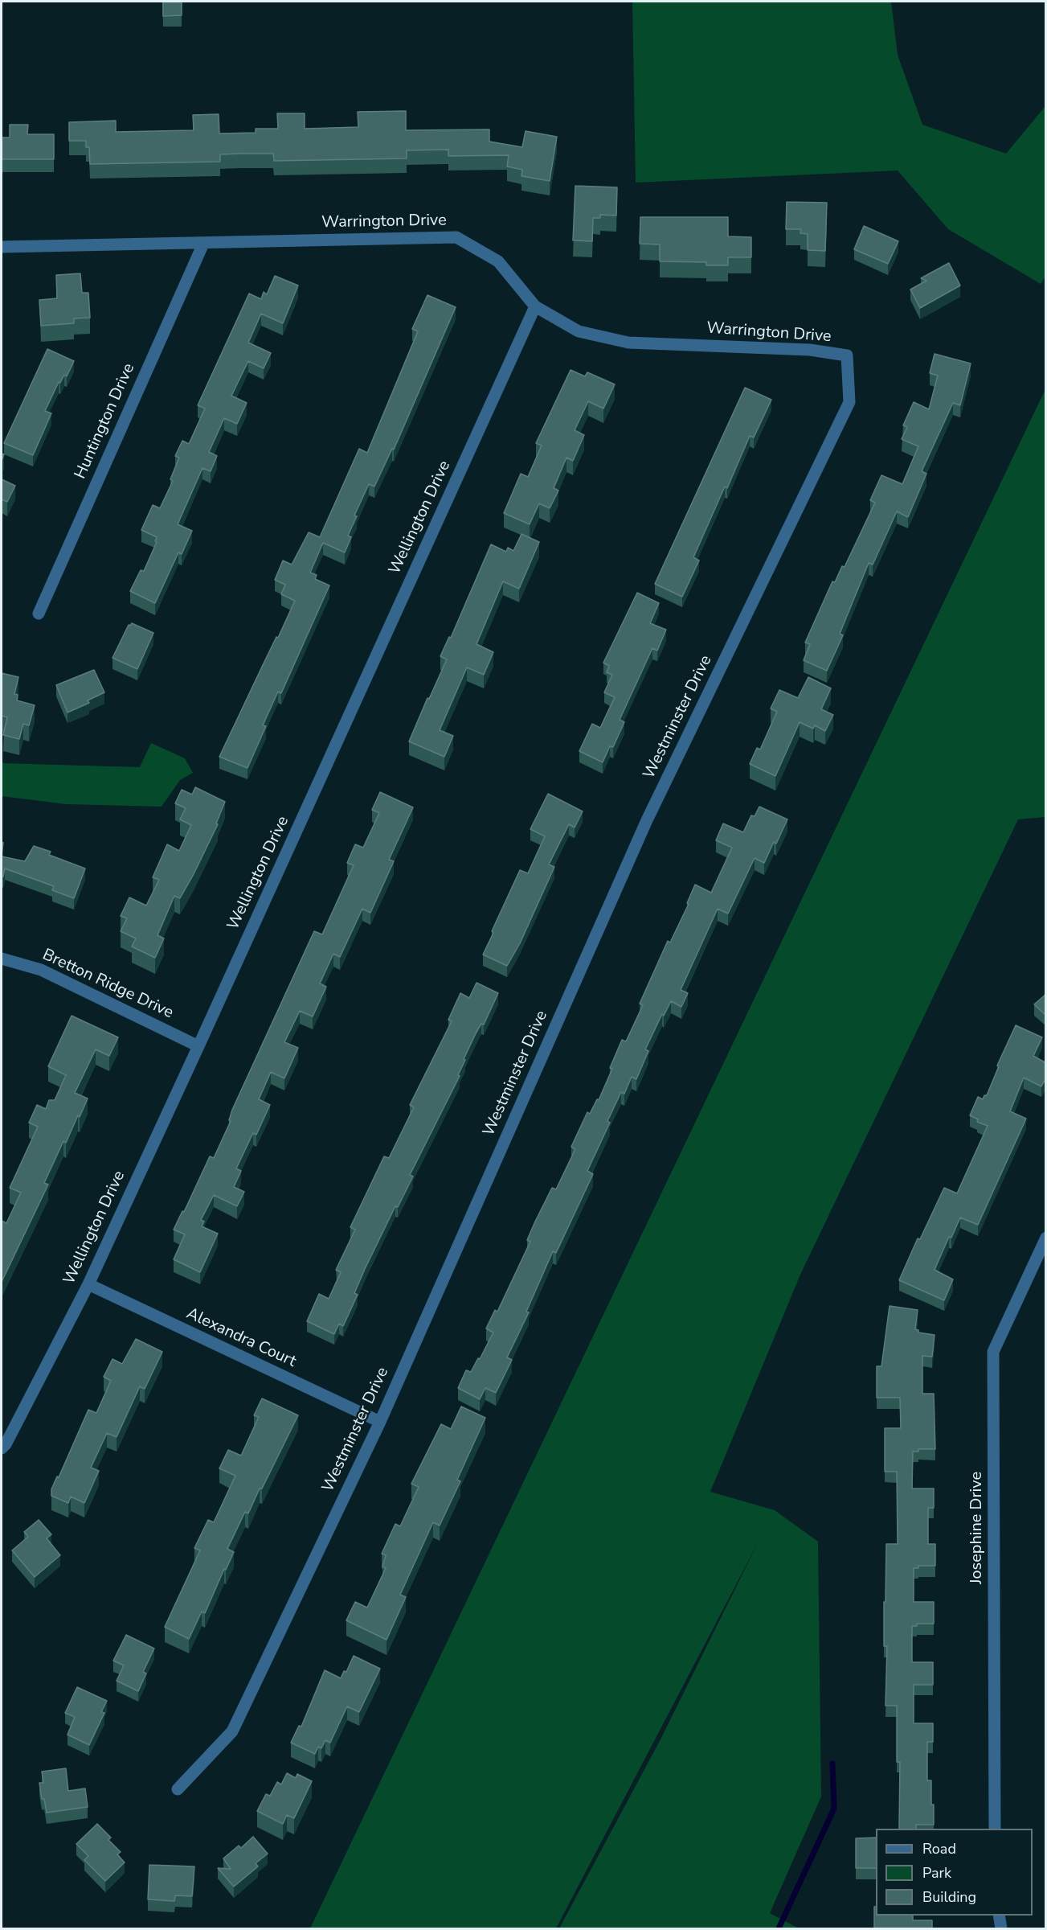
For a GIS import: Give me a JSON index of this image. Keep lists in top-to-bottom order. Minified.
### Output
{"streets":{"street":["Warrington Drive","Huntington Drive","Wellington Drive","Westminster Drive","Bretton Ridge Drive","Alexandra Court","Josephine Drive"]},"crossings":[["Warrington Drive","Huntington Drive"],["Warrington Drive","Wellington Drive"],["Warrington Drive","Westminster Drive"],["Wellington Drive","Bretton Ridge Drive"],["Wellington Drive","Alexandra Court"],["Westminster Drive","Alexandra Court"]],"legend":["Road","Park","Building"]}
